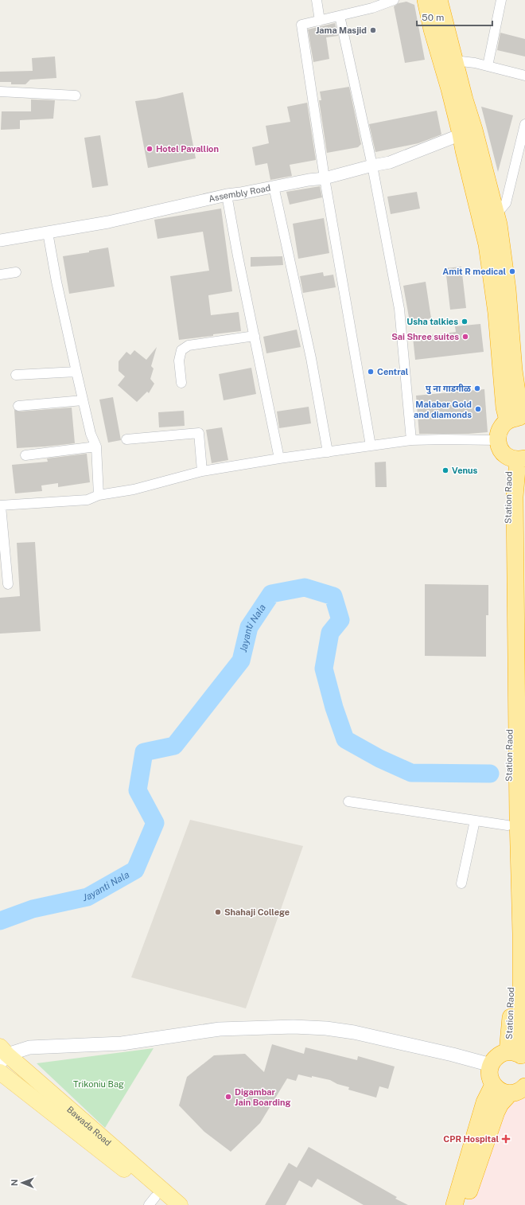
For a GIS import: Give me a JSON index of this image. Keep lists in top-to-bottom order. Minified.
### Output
{"streets":{"highway":["Station Raod"],"main road":["Bawada Road"],"street":["Assembly Road"]},"water":["Jayanti Nala"],"parks":["Trikoniu Bag"],"places":{"other":["Jama Masjid","Hotel Pavallion","Amit R medical","Usha talkies","Sai Shree suites","Central","पु ना गाडगीळ","Malabar Gold and diamonds","Venus","Shahaji College","Digambar Jain Boarding"],"health":["CPR Hospital"]},"scale_bar":"50 m","north":"left"}
